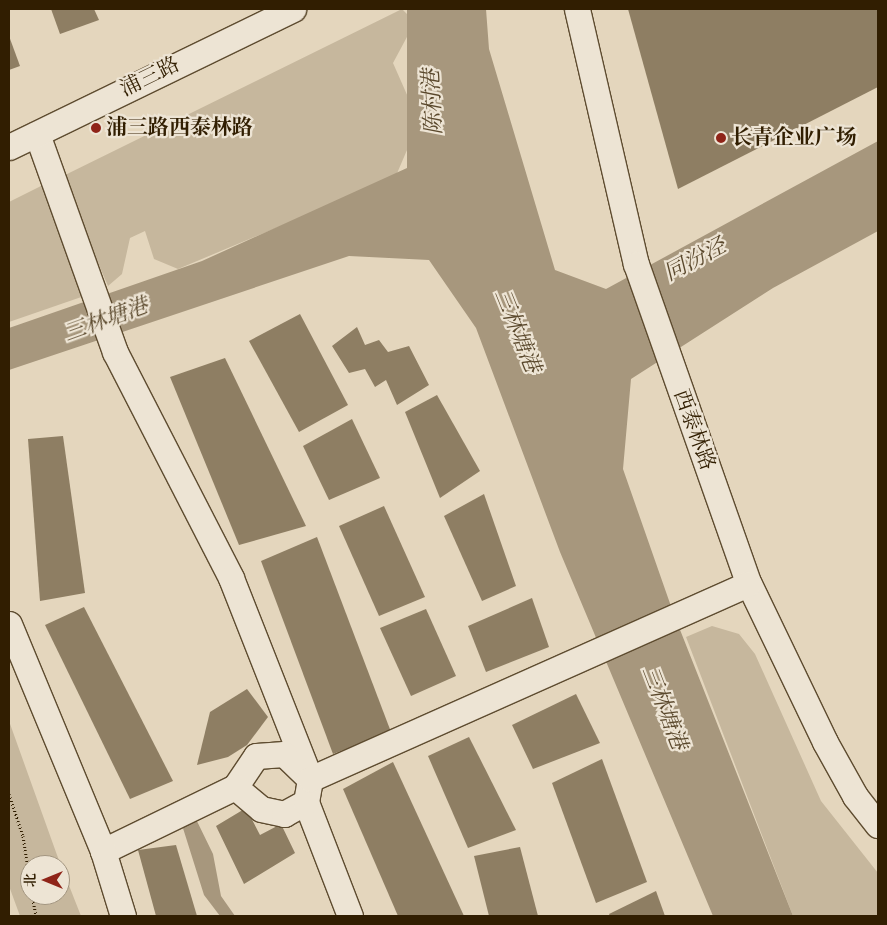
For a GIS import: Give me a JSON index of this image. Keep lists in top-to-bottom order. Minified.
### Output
{"streets":{"street":["浦三路","西泰林路"]},"water":["陈村港","同汾泾","三林塘港"],"places":["浦三路西泰林路","长青企业广场"],"north":"left"}
